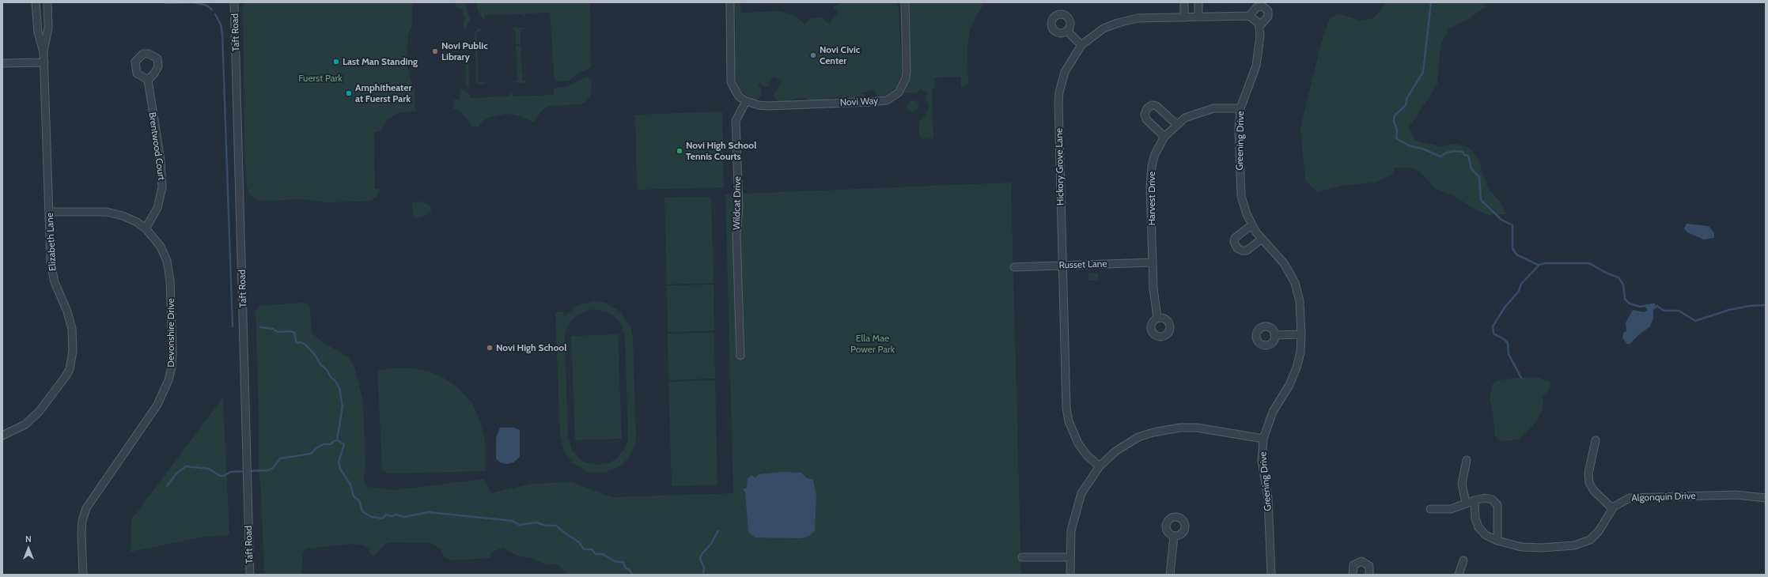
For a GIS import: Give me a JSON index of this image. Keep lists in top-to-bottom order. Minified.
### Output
{"streets":{"street":["Taft Road","Novi Way","Greening Drive","Brentwood Court","Hickory Grove Lane","Harvest Drive","Wildcat Drive","Elizabeth Lane","Russet Lane","Devonshire Drive","Algonquin Drive"]},"crossings":[["Novi Way","Wildcat Drive"],["Greening Drive","Hickory Grove Lane"],["Greening Drive","Harvest Drive"],["Brentwood Court","Devonshire Drive"],["Hickory Grove Lane","Russet Lane"],["Harvest Drive","Russet Lane"],["Elizabeth Lane","Devonshire Drive"]],"parks":["Fuerst Park","Ella Mae Power Park"],"places":["Novi Public Library","Novi Civic Center","Last Man Standing","Amphitheater at Fuerst Park","Novi High School Tennis Courts","Novi High School"],"north":"top"}
